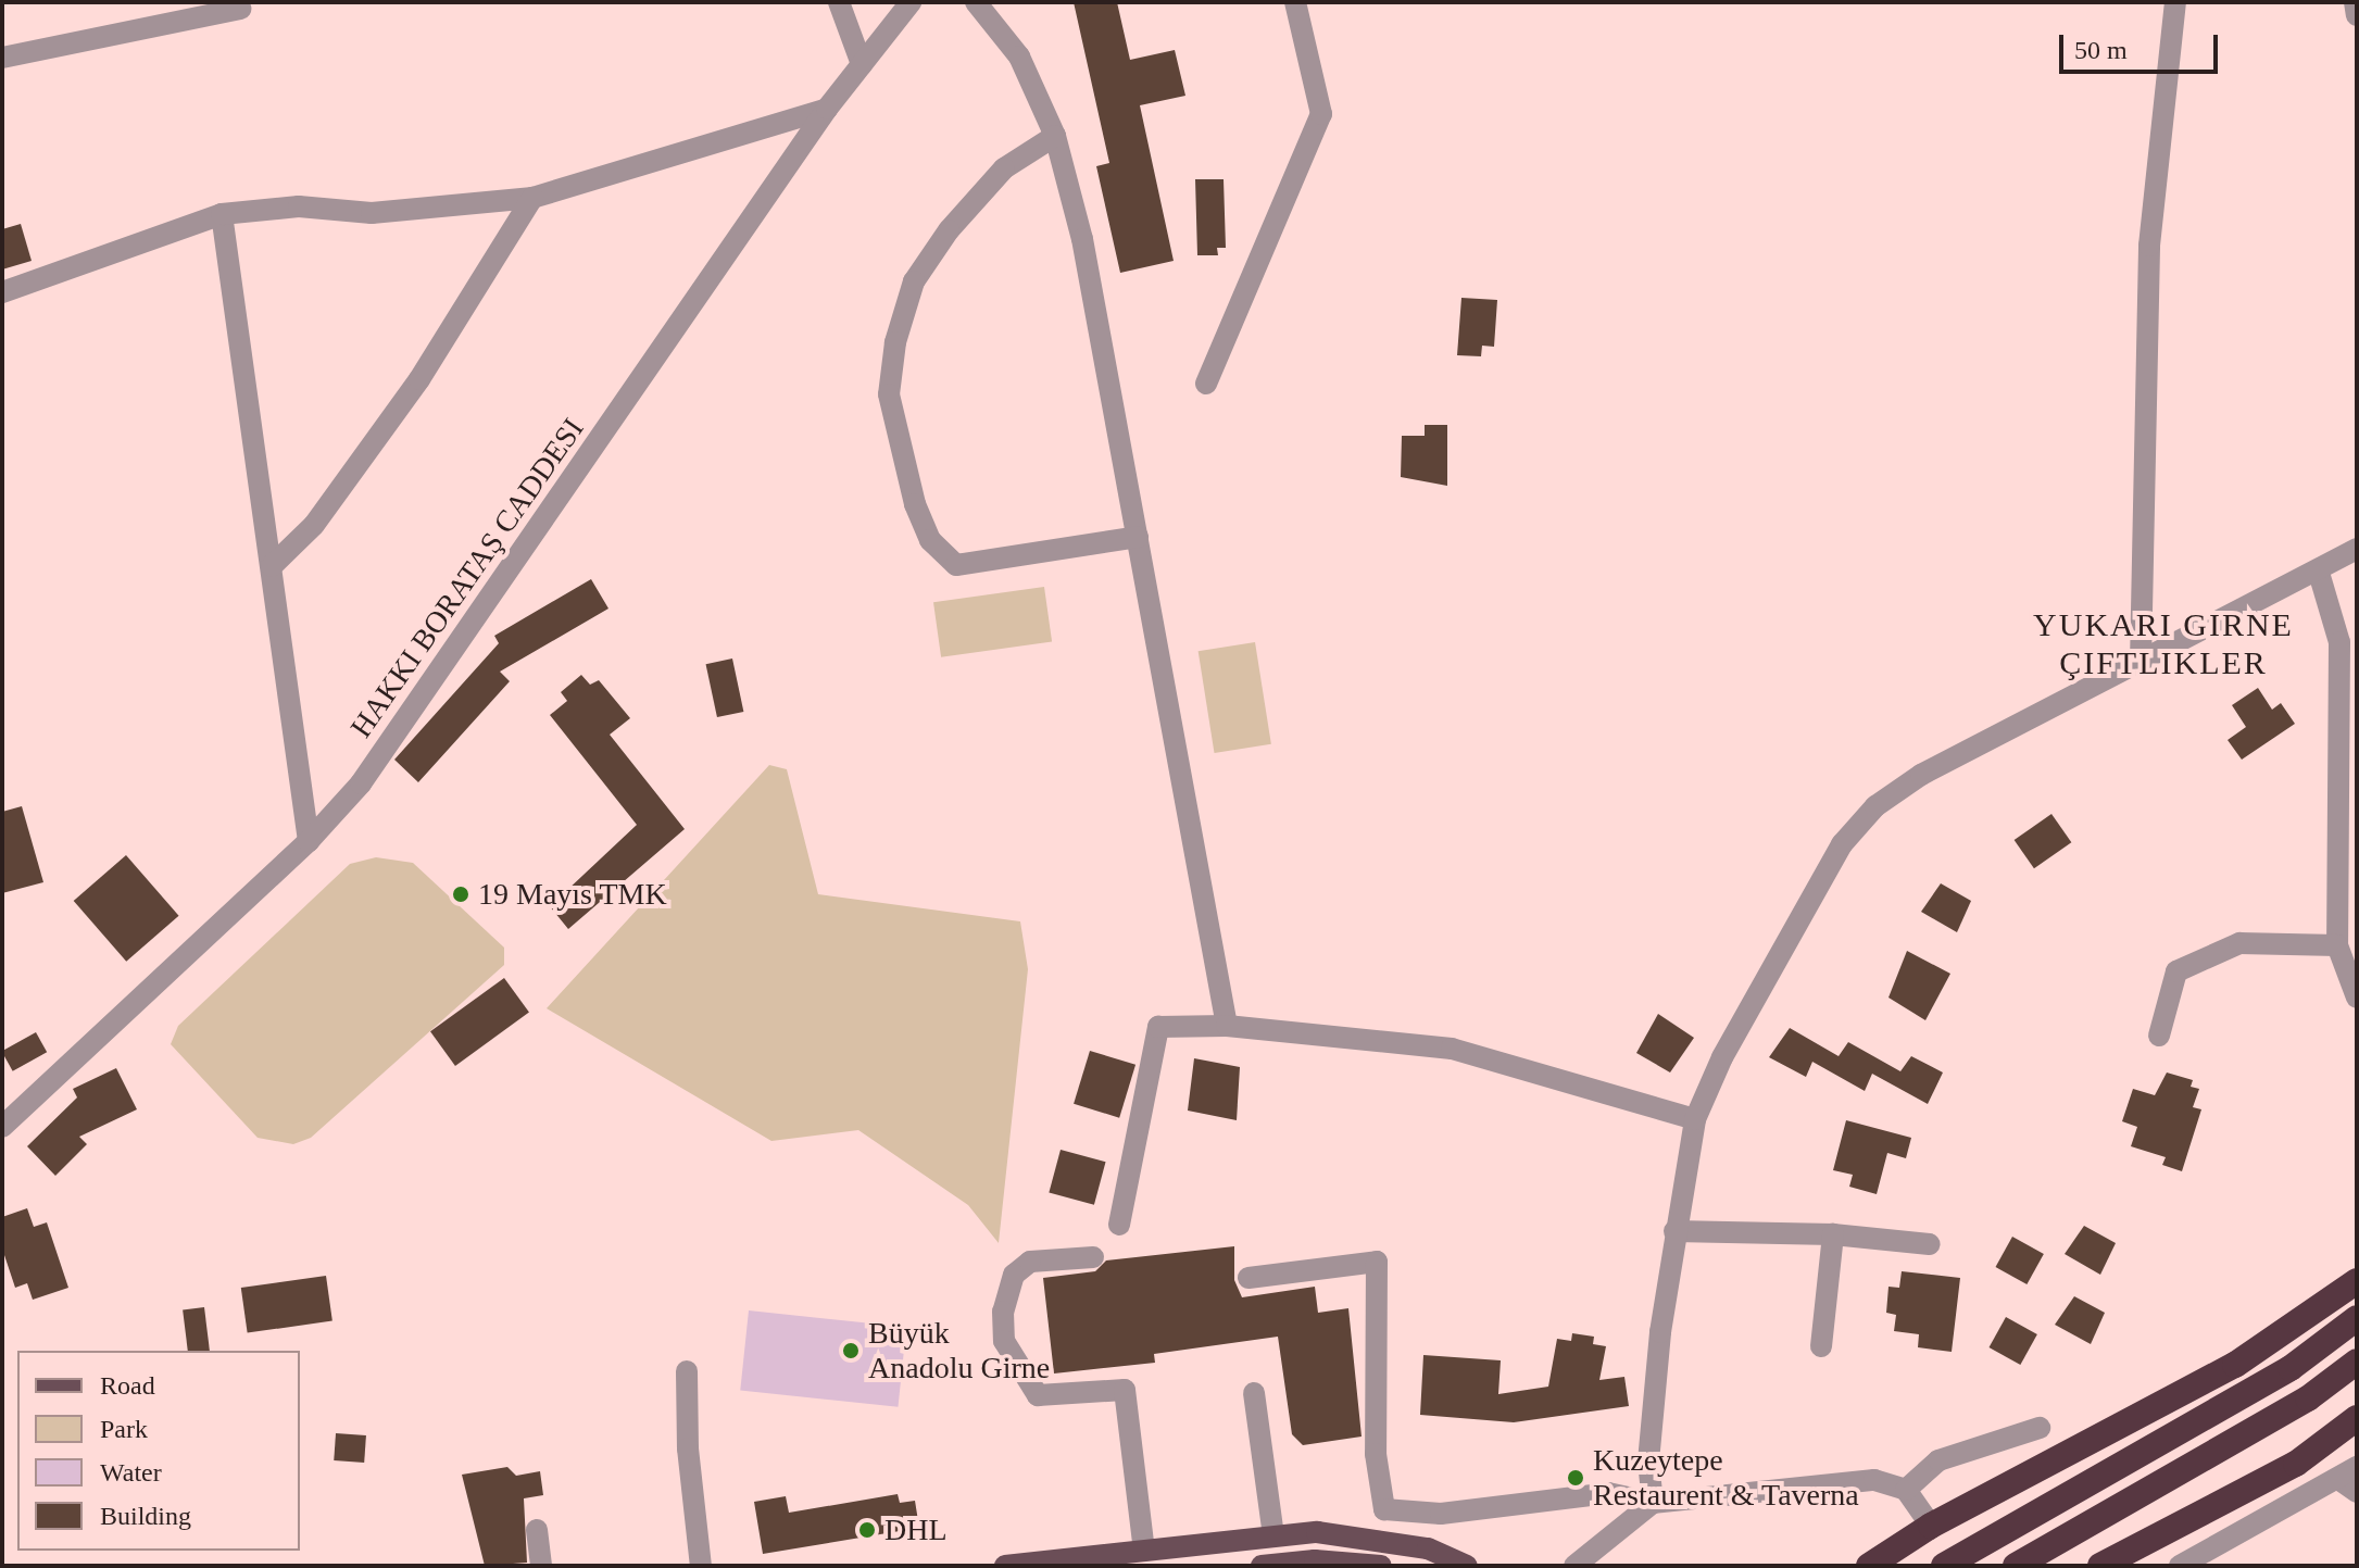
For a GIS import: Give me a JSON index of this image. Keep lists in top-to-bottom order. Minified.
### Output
{"districts":["YUKARI GIRNE ÇIFTLIKLER"],"places":["19 Mayıs TMK","Büyük Anadolu Girne","Kuzeytepe Restaurent & Taverna","DHL"],"legend":["Road","Park","Water","Building"],"scale_bar":"50 m"}
